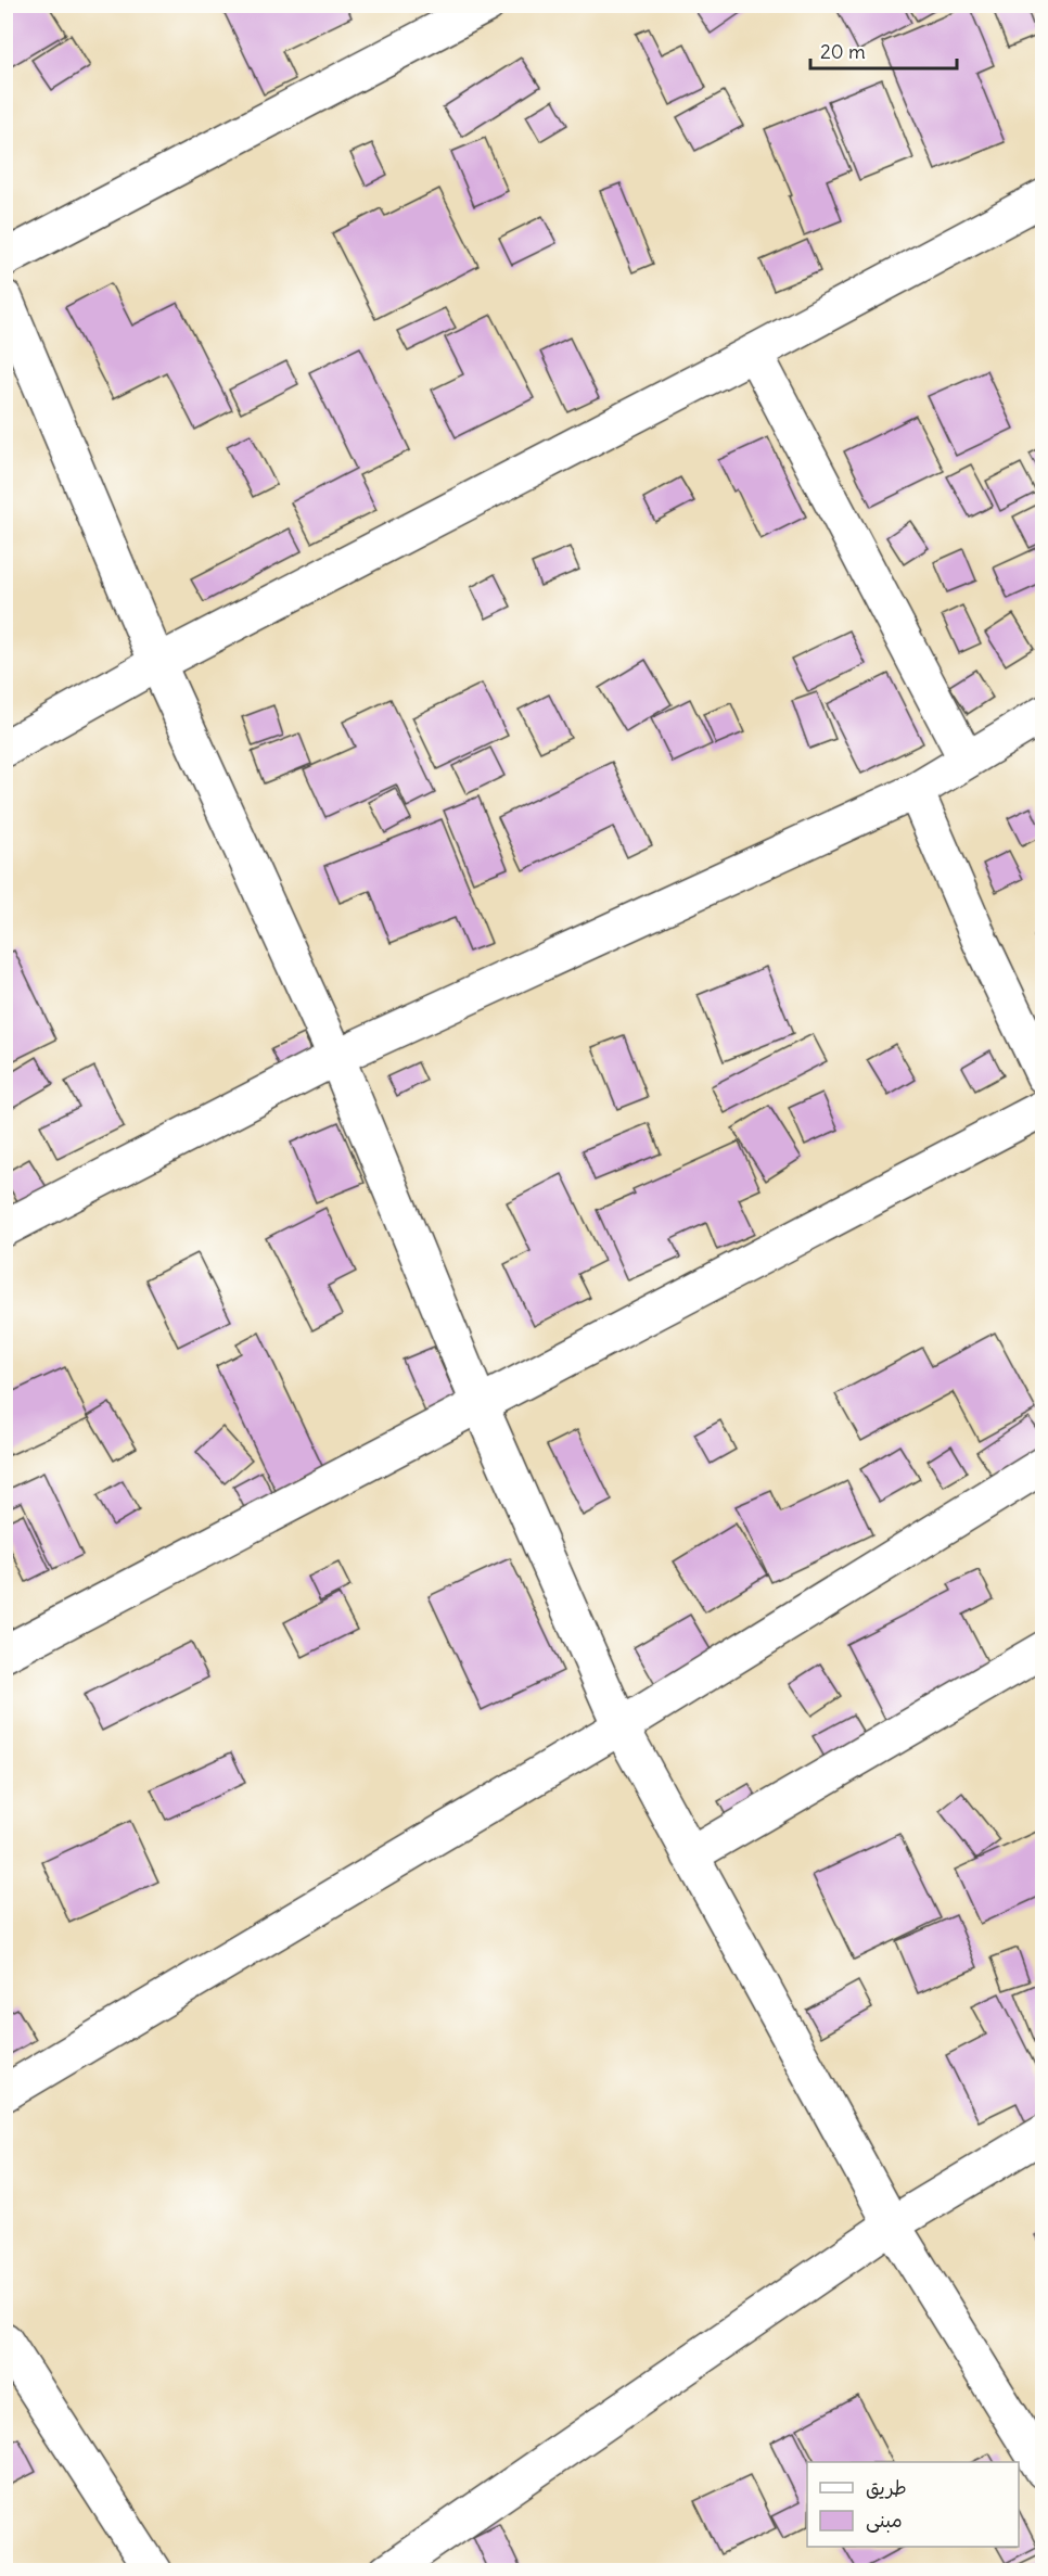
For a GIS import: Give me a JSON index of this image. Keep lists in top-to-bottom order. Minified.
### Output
{"legend":["طريق","مبنى"],"scale_bar":"20 m"}
